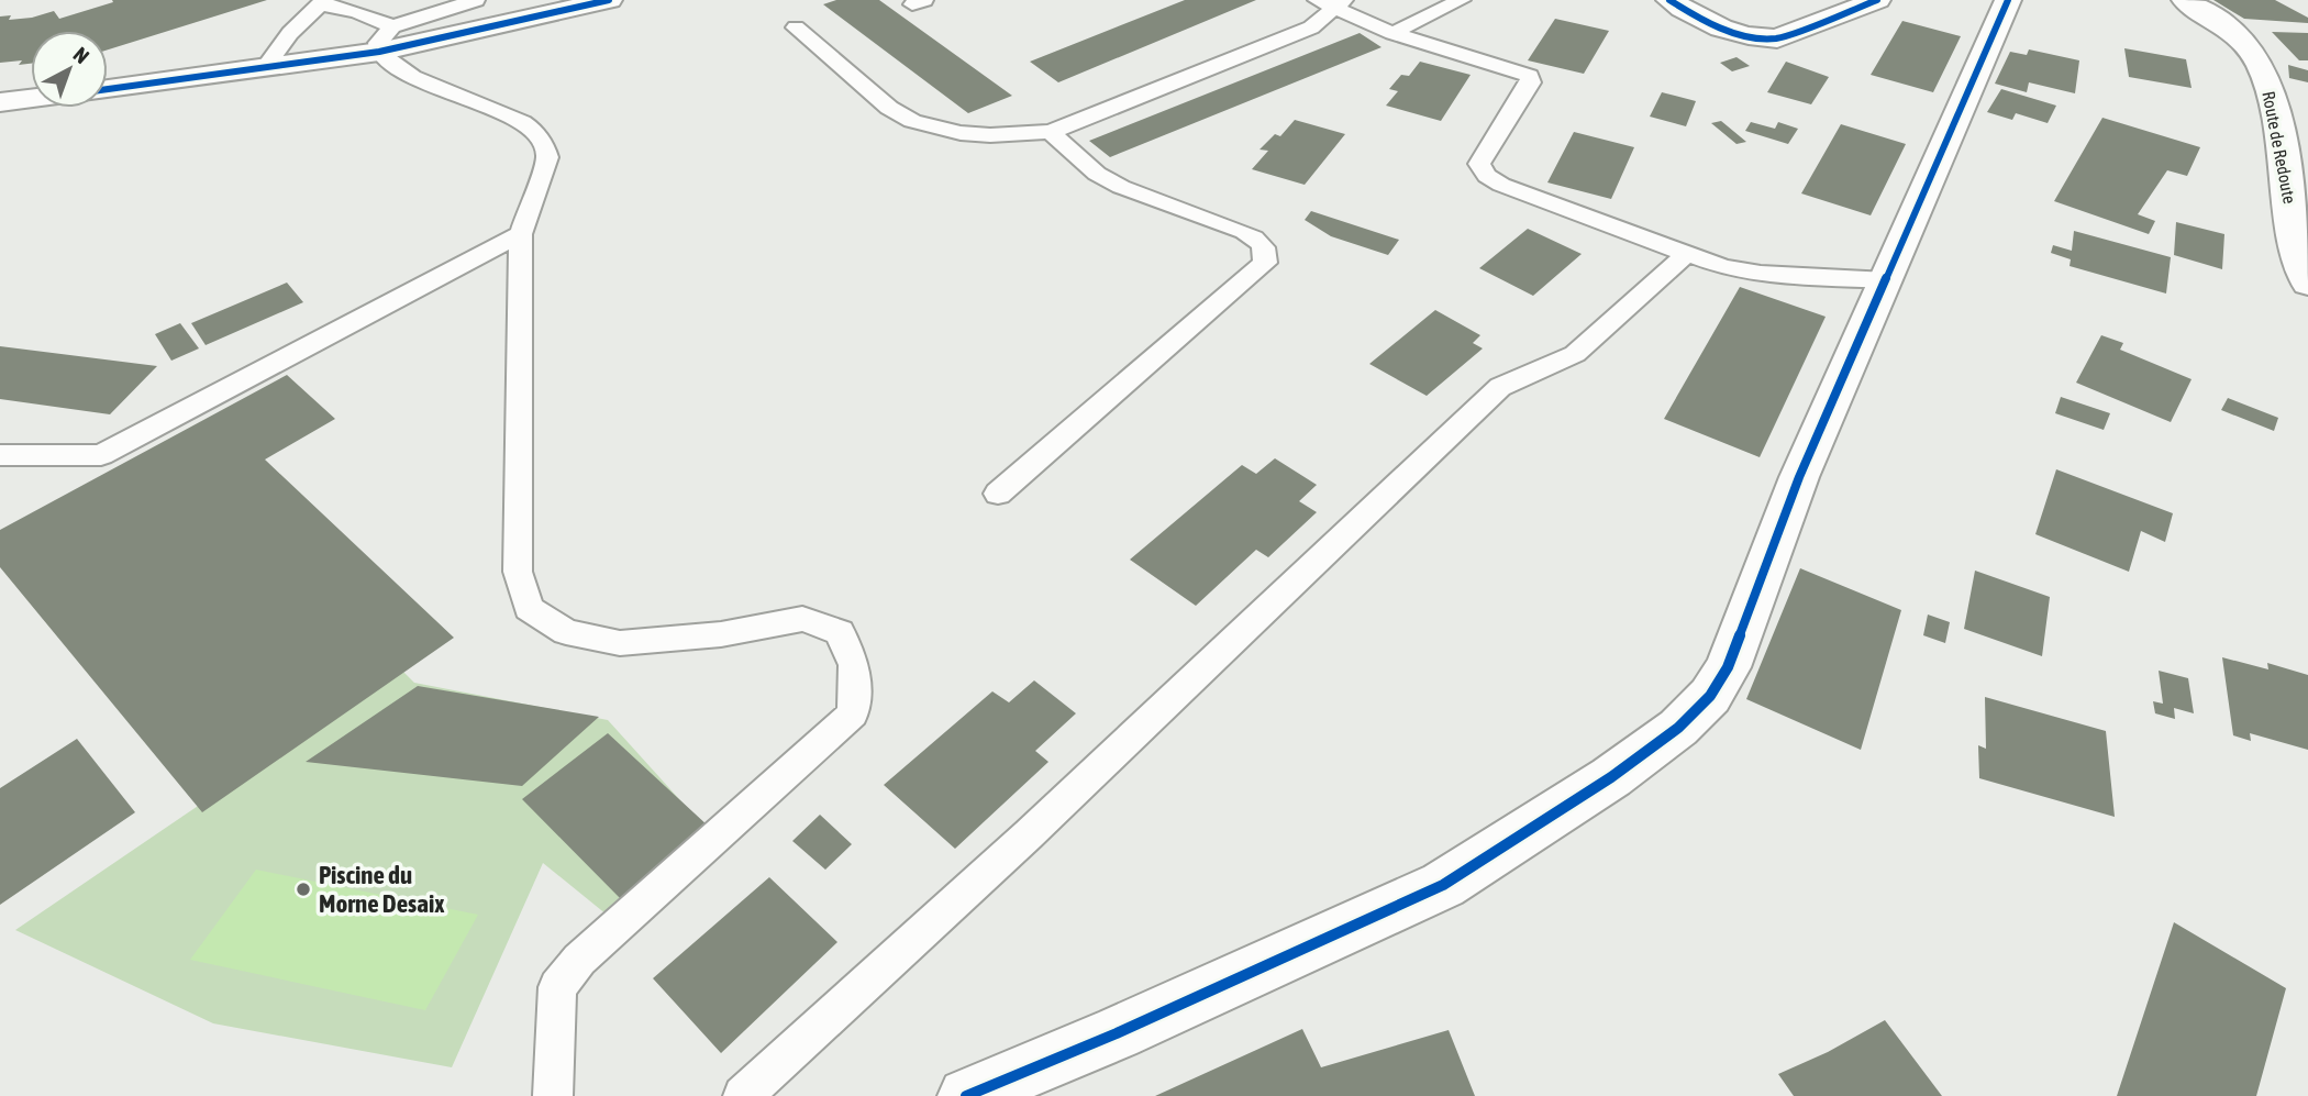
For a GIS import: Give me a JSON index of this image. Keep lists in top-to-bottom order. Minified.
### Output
{"streets":{"street":["Route de Redoute"]},"places":["Piscine du Morne Desaix"],"north":"top right"}
